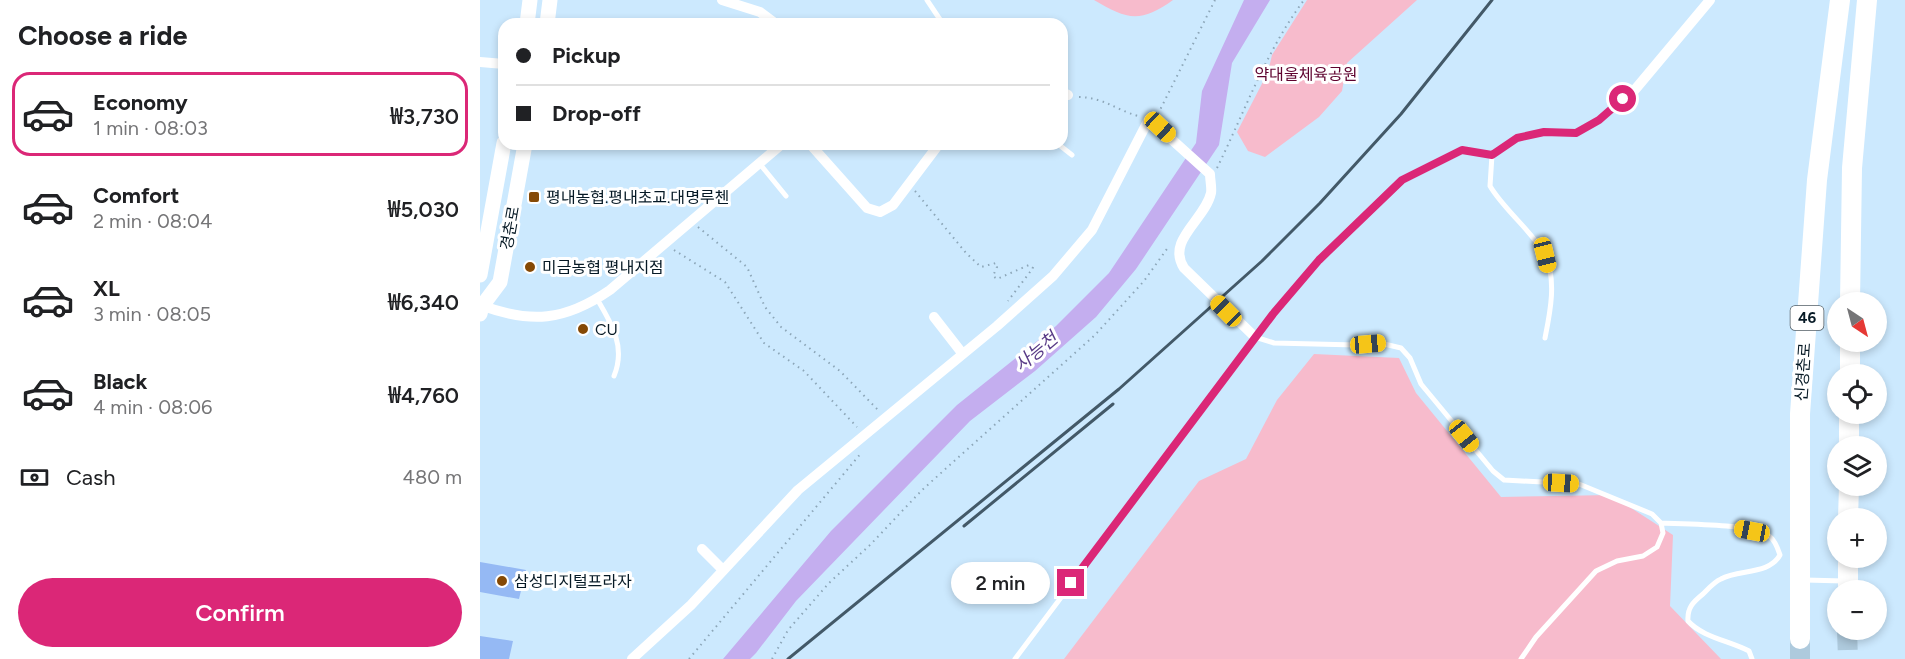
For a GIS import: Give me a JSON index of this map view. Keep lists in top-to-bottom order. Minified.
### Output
{"streets":{"highway":["46","신경춘로"],"street":["경춘로"]},"water":["사능천"],"parks":["약대울체육공원"],"places":{"transit":["평내농협.평내초교.대명루첸"],"other":["미금농협 평내지점","CU","삼성디지털프라자"]},"north":"bottom right","page":{"heading":"Choose a ride","banner":["Pickup","Drop-off"],"list":[{"name":"Economy","note":"1 min · 08:03","value":"₩3,730"},{"name":"Comfort","note":"2 min · 08:04","value":"₩5,030"},{"name":"XL","note":"3 min · 08:05","value":"₩6,340"},{"name":"Black","note":"4 min · 08:06","value":"₩4,760"}],"map_buttons":["+","−"],"pay":["Cash","480 m"],"bubble":"2 min","buttons":"Confirm"}}
